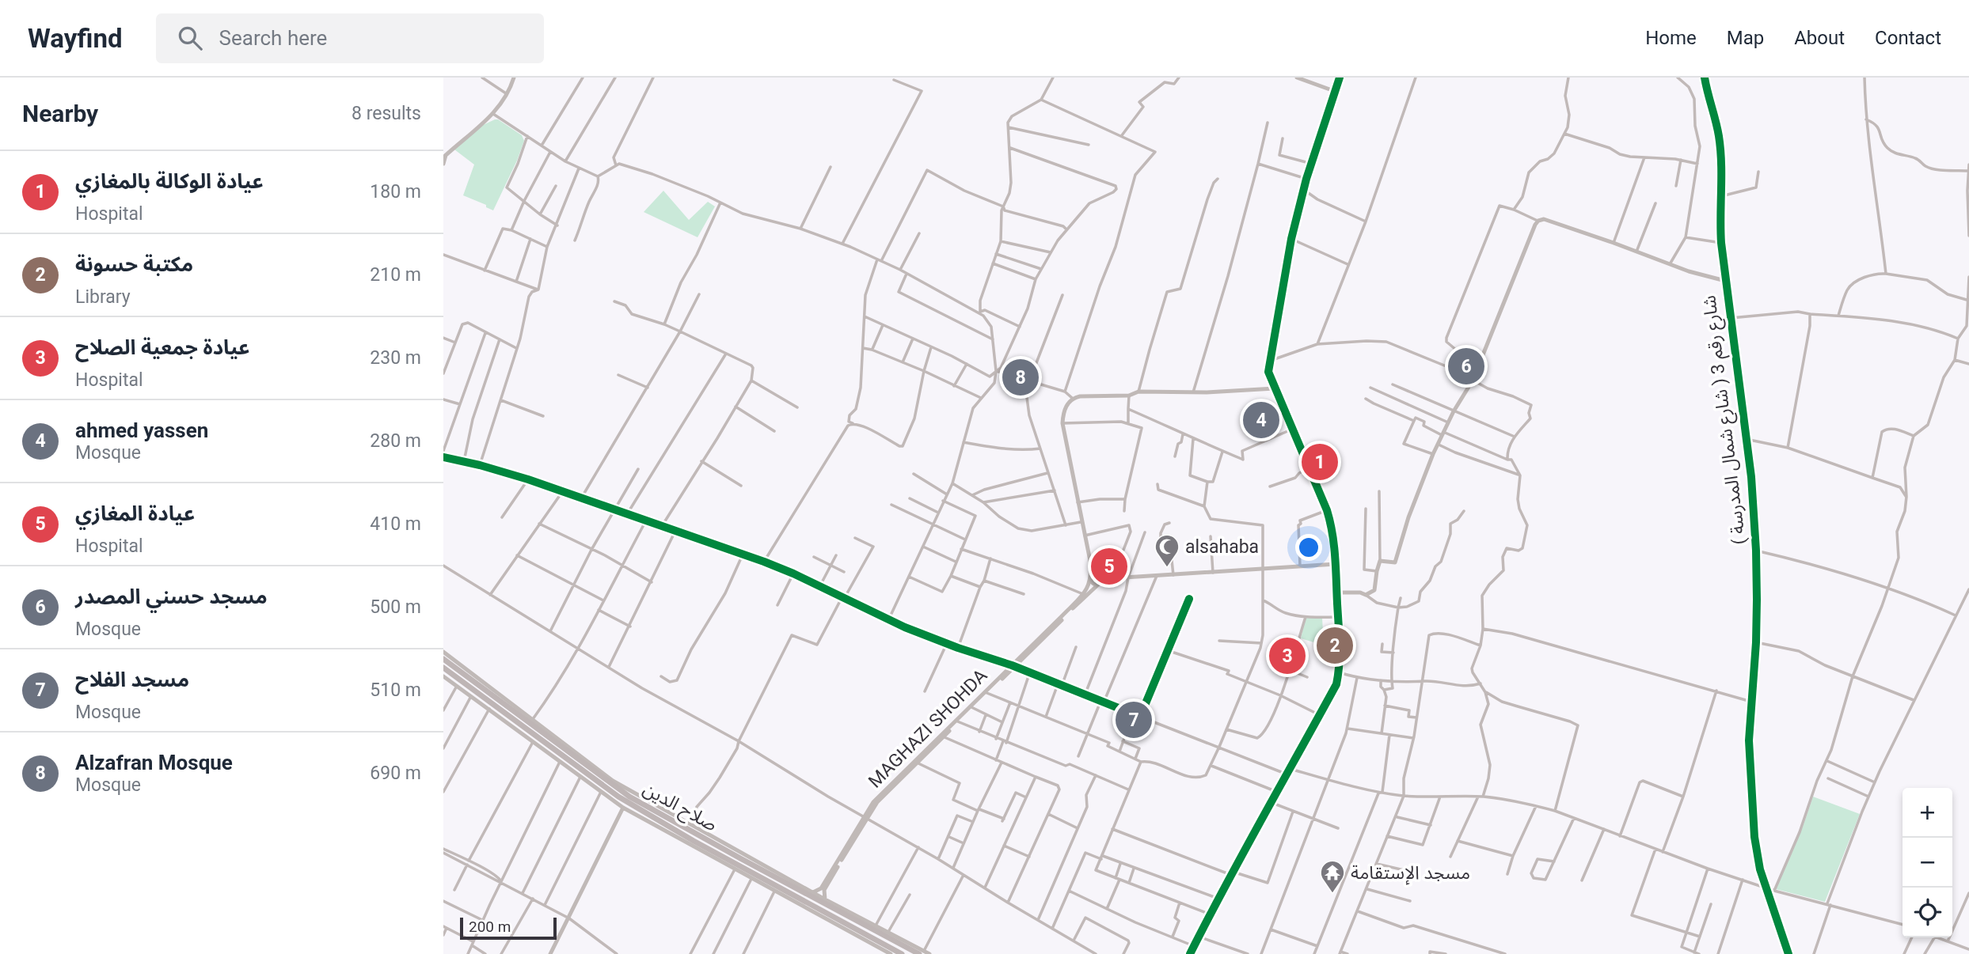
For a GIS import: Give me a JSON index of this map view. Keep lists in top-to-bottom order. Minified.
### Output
{"streets":{"highway":["صلاح الدين"],"street":["شارع رقم 3 ( شارع شمال المدرسة )","MAGHAZI SHOHDA"]},"crossings":[["MAGHAZI SHOHDA","صلاح الدين"]],"places":{"mosque":["alsahaba"],"temple":["مسجد الإستقامة"]},"scale_bar":"200 m","page":{"header":"Wayfind","search":"Search here","nav":["Home","Map","About","Contact"],"heading":["Nearby","8 results"],"list":[{"mark":"1","name":"عيادة الوكالة بالمغازي","note":"Hospital","value":"180 m"},{"mark":"2","name":"مكتبة حسونة","note":"Library","value":"210 m"},{"mark":"3","name":"عيادة جمعية الصلاح","note":"Hospital","value":"230 m"},{"mark":"4","name":"ahmed yassen","note":"Mosque","value":"280 m"},{"mark":"5","name":"عيادة المغازي","note":"Hospital","value":"410 m"},{"mark":"6","name":"مسجد حسني المصدر","note":"Mosque","value":"500 m"},{"mark":"7","name":"مسجد الفلاح","note":"Mosque","value":"510 m"},{"mark":"8","name":"Alzafran Mosque","note":"Mosque","value":"690 m"}],"pins":["6","8","4","1","5","2","3","7"],"map_buttons":["+","−"],"scale":"200 m"}}
